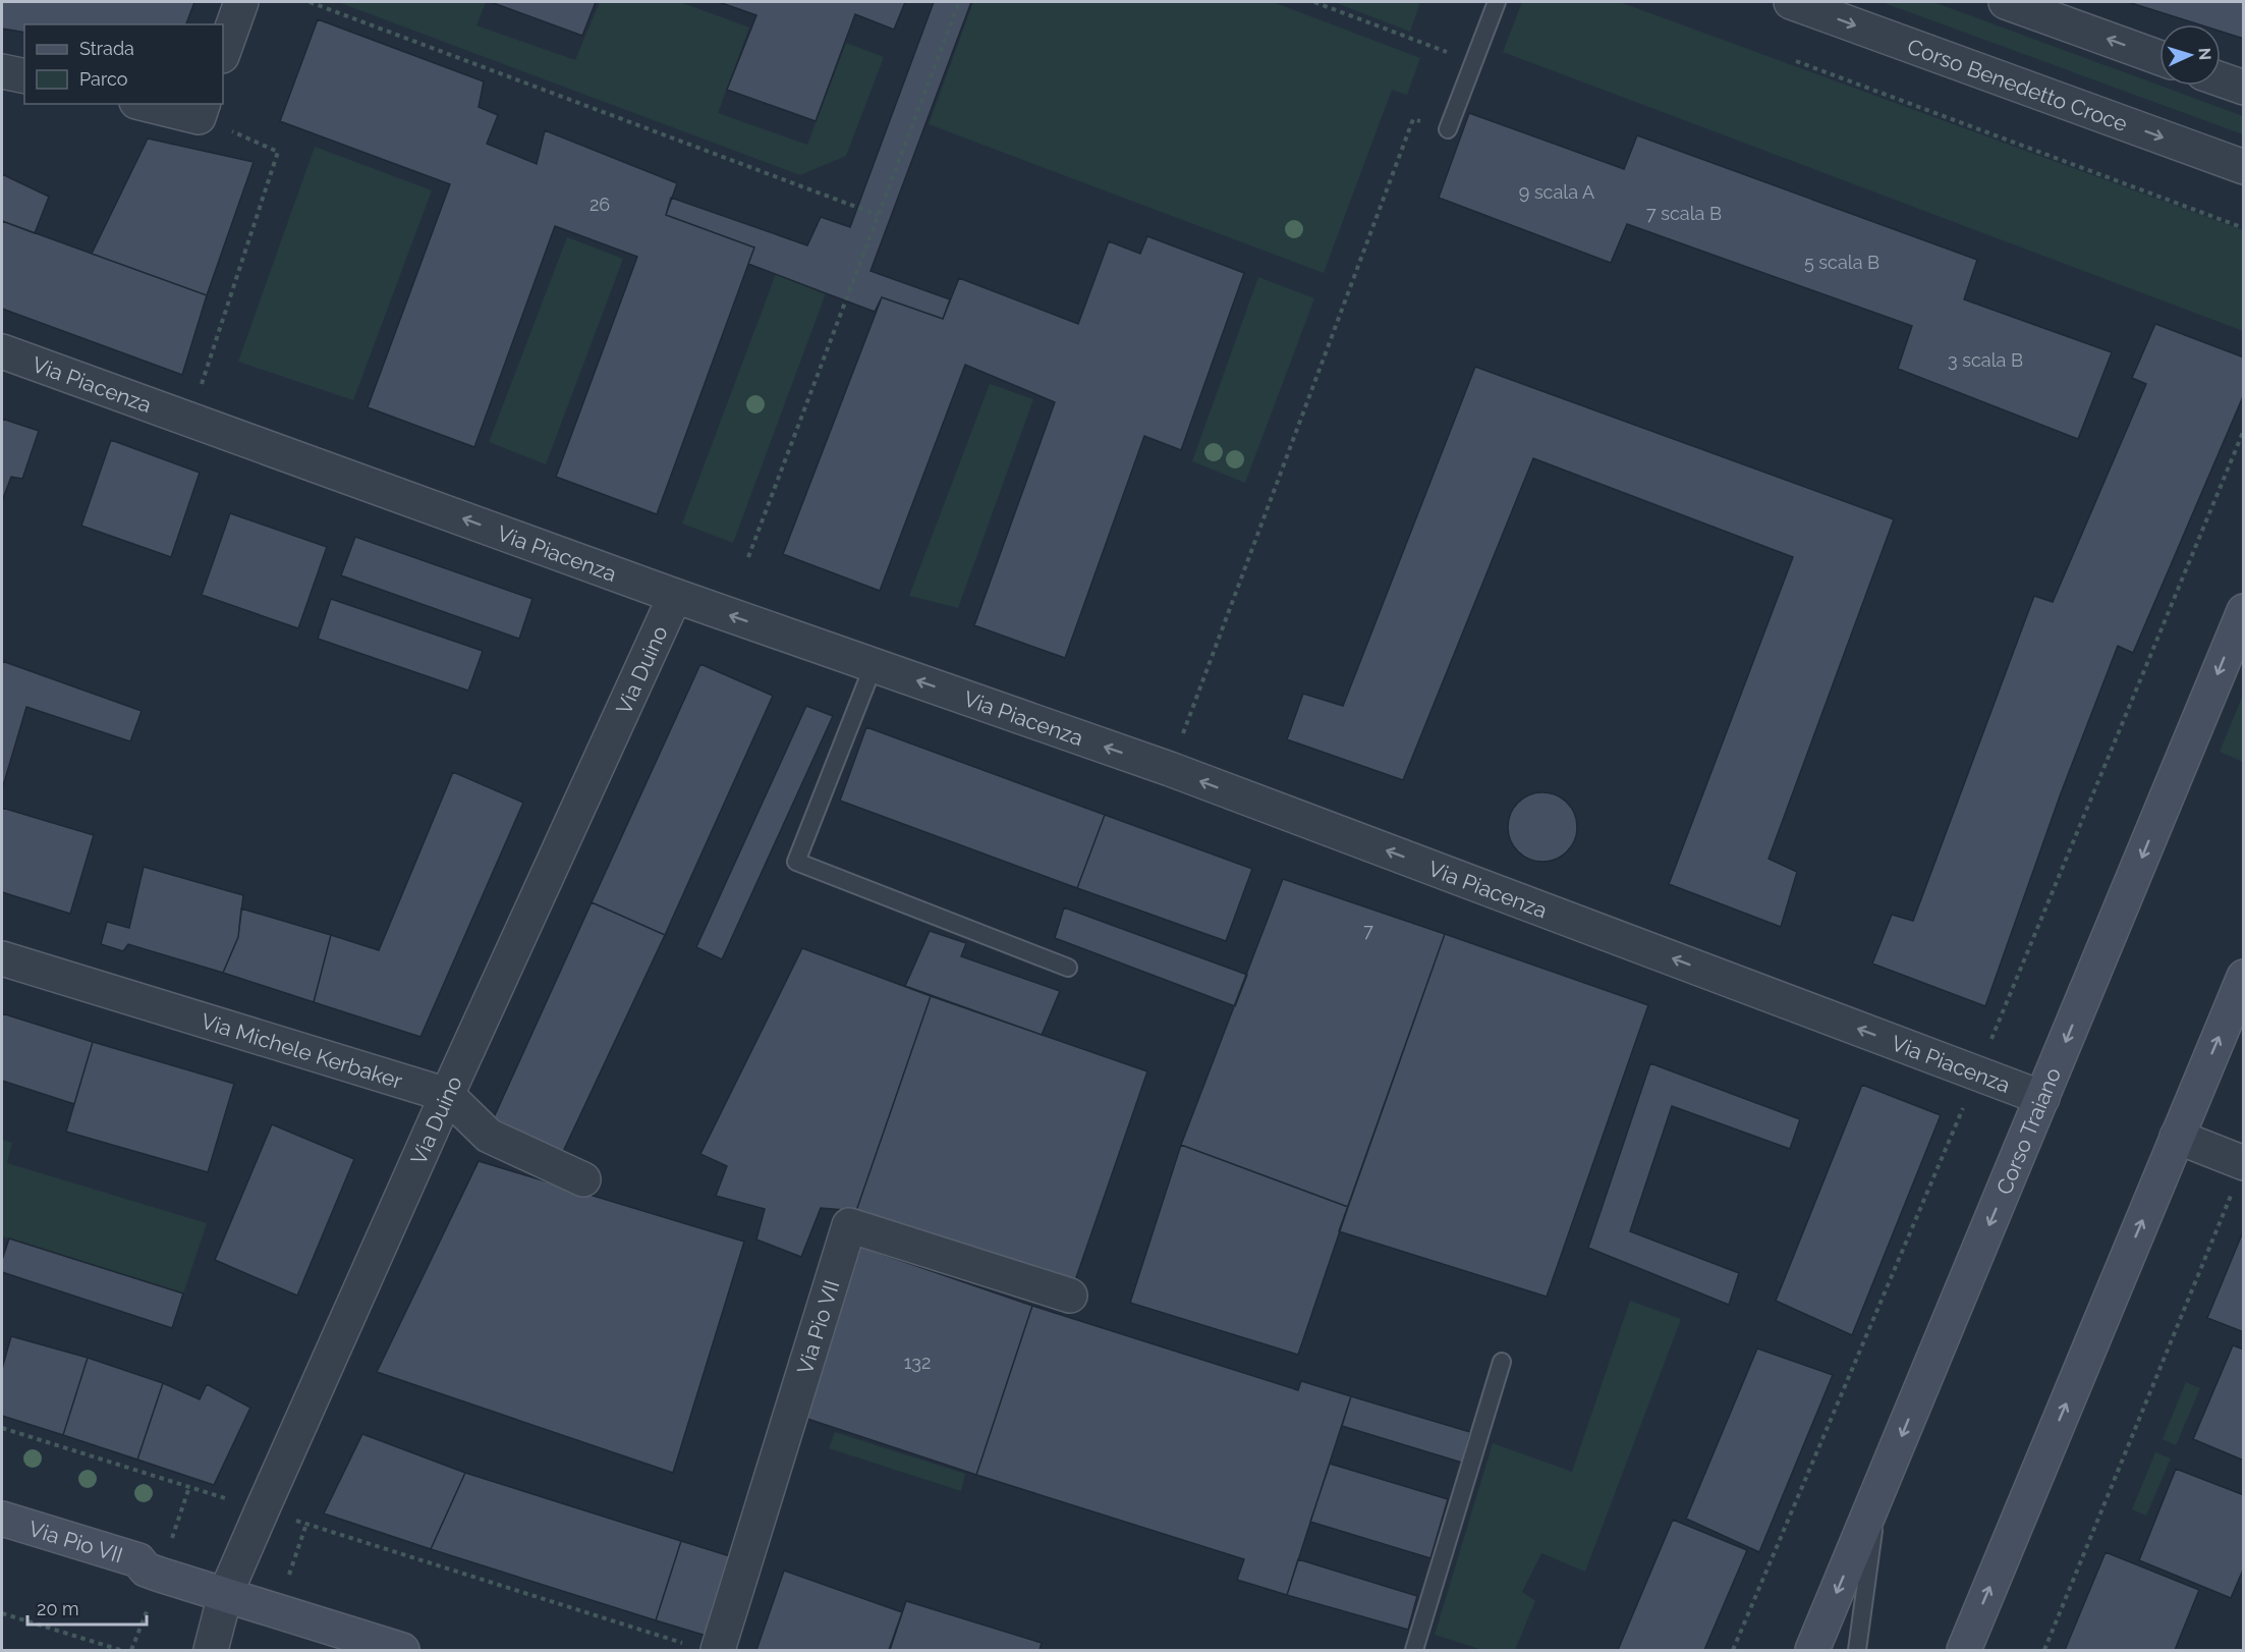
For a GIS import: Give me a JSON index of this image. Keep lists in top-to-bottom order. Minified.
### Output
{"streets":{"main road":["Corso Traiano","Via Pio VII"],"street":["Corso Benedetto Croce","Via Piacenza","Via Duino","Via Michele Kerbaker"]},"crossings":[["Via Piacenza","Via Duino"],["Via Piacenza","Corso Traiano"],["Via Duino","Via Michele Kerbaker"],["Via Duino","Via Pio VII"]],"one_way":["Via Piacenza"],"house_numbers":["9 scala A","26","7 scala B","5 scala B","3 scala B","7","132"],"legend":["Strada","Parco"],"scale_bar":"20 m","north":"right"}
